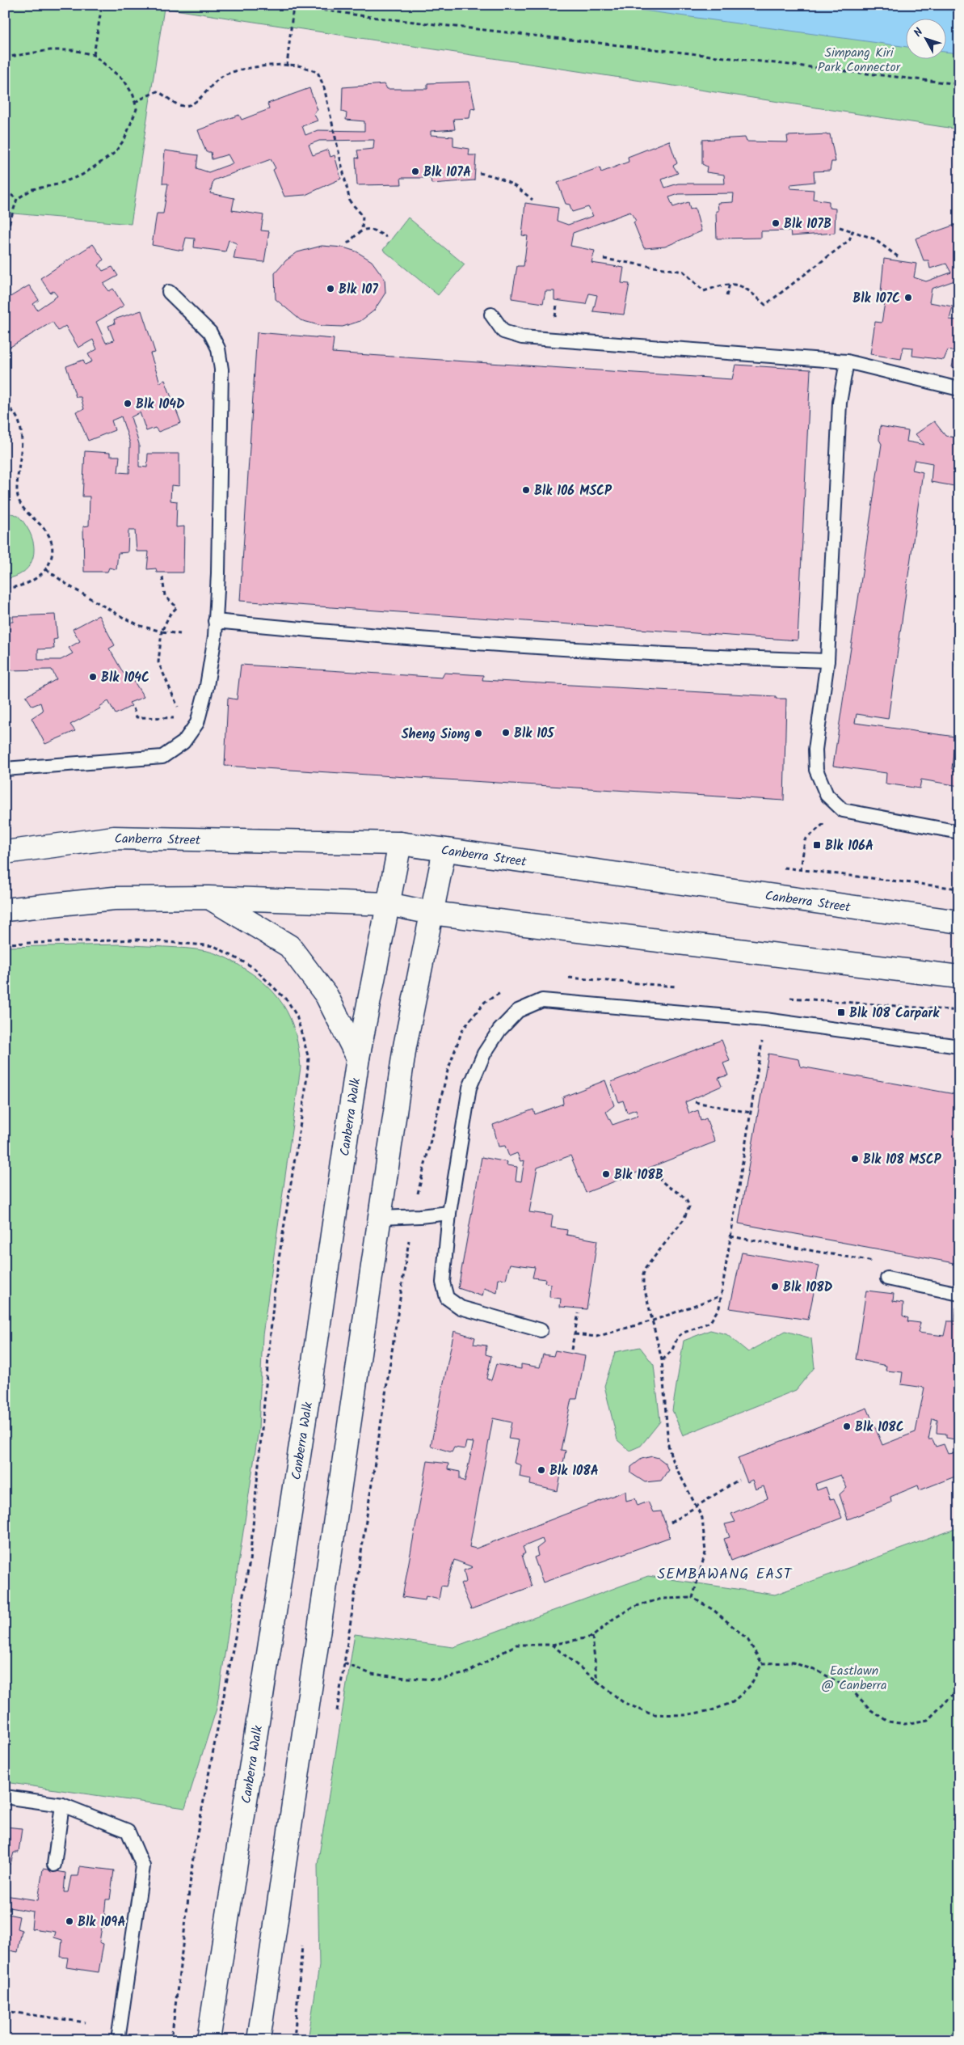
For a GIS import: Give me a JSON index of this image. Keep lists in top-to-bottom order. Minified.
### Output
{"streets":{"street":["Canberra Street","Canberra Walk"]},"crossings":[["Canberra Street","Canberra Walk"]],"districts":["SEMBAWANG EAST"],"parks":["Simpang Kiri Park Connector","Eastlawn @ Canberra"],"places":{"other":["Blk 107A","Blk 107B","Blk 107","Blk 107C","Blk 104D","Blk 106 MSCP","Blk 104C","Blk 105","Sheng Siong","Blk 108 MSCP","Blk 108B","Blk 108D","Blk 108C","Blk 108A","Blk 109A"],"transit":["Blk 106A","Blk 108 Carpark"]},"north":"top left"}
